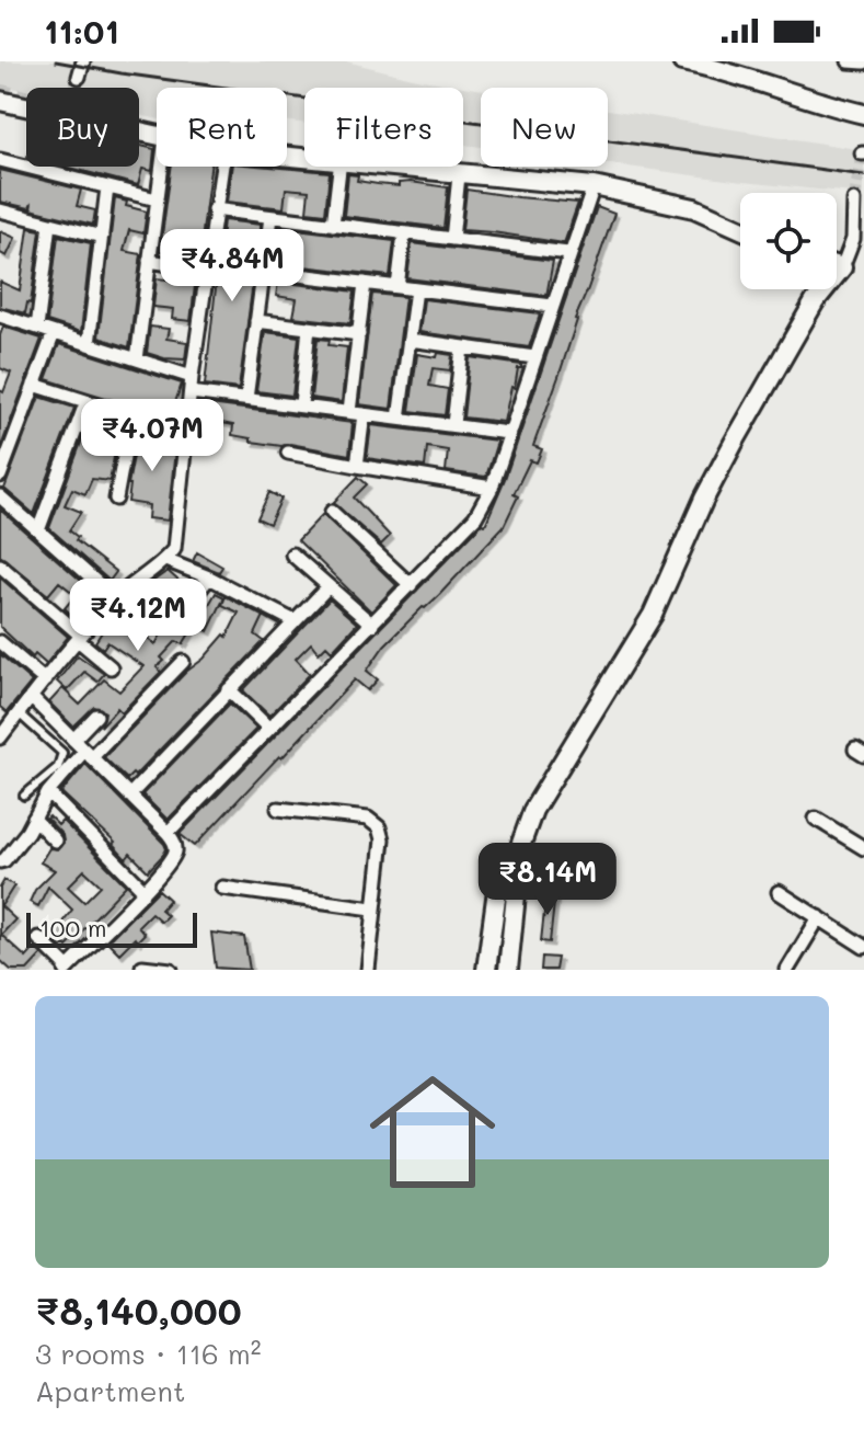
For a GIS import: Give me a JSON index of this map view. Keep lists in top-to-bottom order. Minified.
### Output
{"scale_bar":"100 m","page":{"status":"11:01","chip":["Buy","Rent","Filters","New"],"price":["₹4.84M","₹4.07M","₹4.12M","₹8.14M"],"scale":"100 m","list":[{"name":"₹8,140,000","note":"3 rooms · 116 m² · Apartment"}]}}
